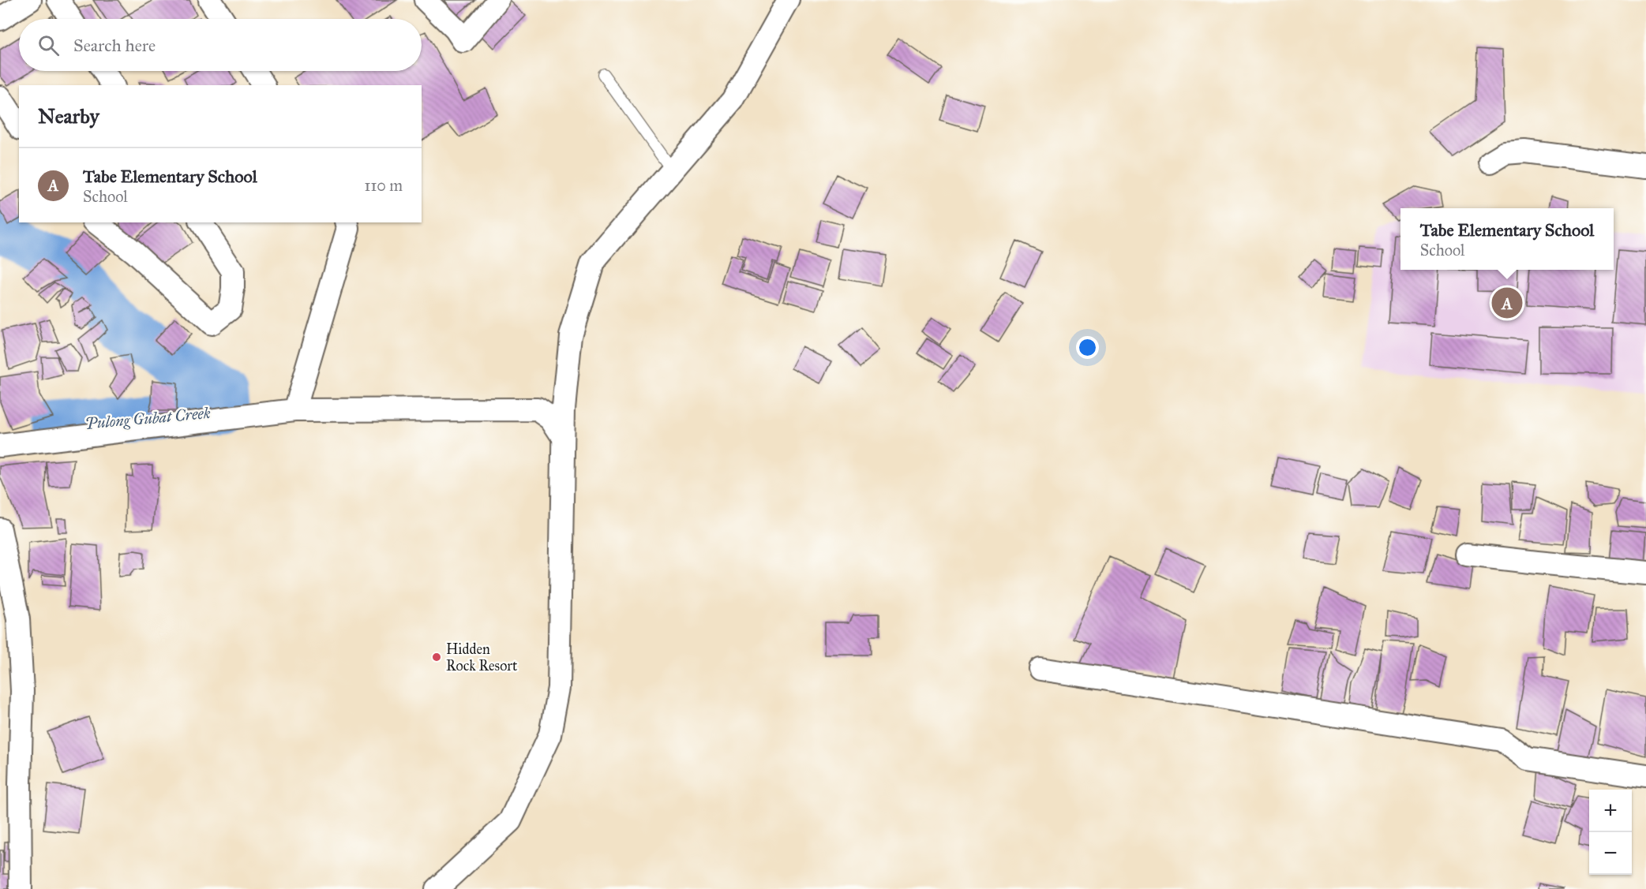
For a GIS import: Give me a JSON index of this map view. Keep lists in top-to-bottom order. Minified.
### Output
{"water":["Pulong Gubat Creek"],"places":["Hidden Rock Resort"],"page":{"search":"Search here","heading":"Nearby","list":[{"mark":"A","name":"Tabe Elementary School","note":"School","value":"110 m"}],"popup":["Tabe Elementary School","School"],"pins":"A","map_buttons":["+","−"]}}
